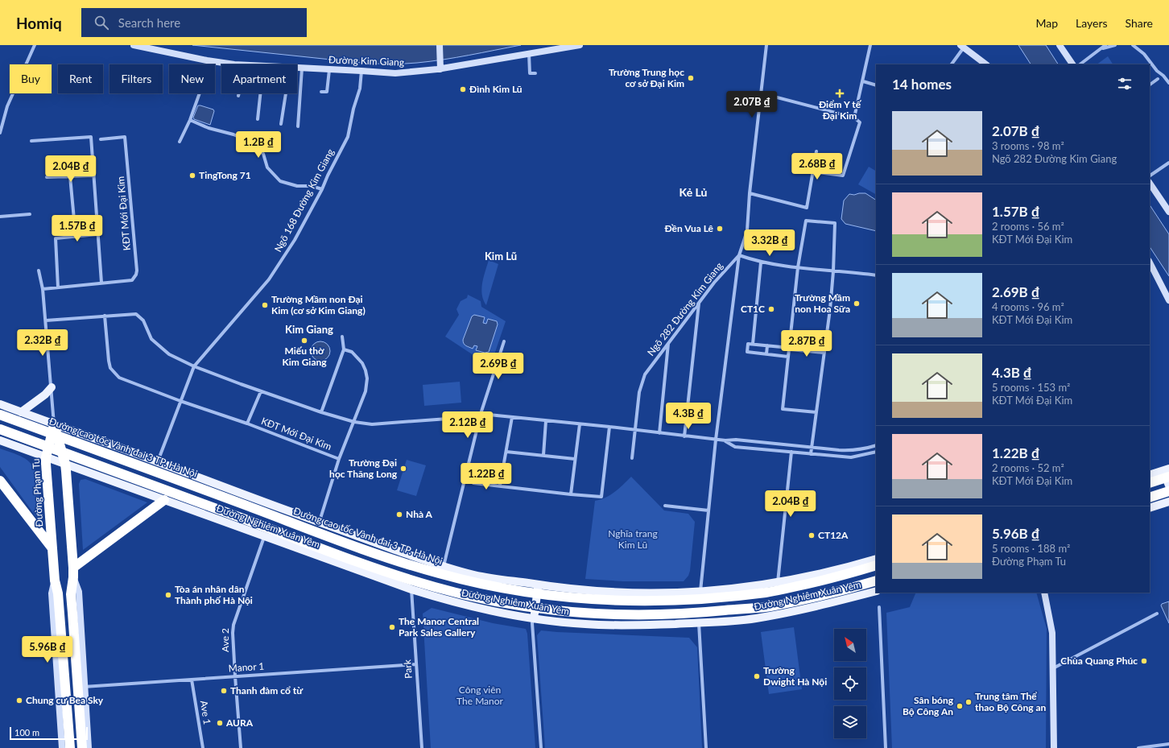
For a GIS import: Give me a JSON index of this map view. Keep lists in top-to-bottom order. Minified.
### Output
{"streets":{"highway":["Đường cao tốc Vành đai 3 TP. Hà Nội","Đường Phạm Tu"],"main road":["Đường Kim Giang","Đường Nghiêm Xuân Yêm"],"street":["Ngõ 168 Đường Kim Giang","KĐT Mới Đại Kim","Ngõ 282 Đường Kim Giang","Ave 2","Manor 1","Park","Ave 1"]},"crossings":[["Đường Kim Giang","Ngõ 168 Đường Kim Giang"],["Đường Phạm Tu","Đường Nghiêm Xuân Yêm"],["Đường Phạm Tu","Manor 1"],["Đường Nghiêm Xuân Yêm","Ave 2"],["Đường Nghiêm Xuân Yêm","Park"],["Ave 2","Manor 1"],["Manor 1","Park"],["Manor 1","Ave 1"]],"districts":["Kẻ Lủ","Kim Lũ","Kim Giang"],"parks":["Nghĩa trang Kim Lũ","Công viên The Manor"],"places":{"other":["Trường Trung học cơ sở Đại Kim","Đình Kim Lũ","TingTong 71","Đền Vua Lê","Trường Mầm non Hoa Sữa","Trường Mầm non Đại Kim (cơ sở Kim Giang)","CT1C","Miếu thờ Kim Giang","Trường Đại học Thăng Long","Nhà A","CT12A","Tòa án nhân dân Thành phố Hà Nội","The Manor Central Park Sales Gallery","Chùa Quang Phúc","Trường Dwight Hà Nội","Thanh đàm cổ từ","Chung cư Bea Sky","Trung tâm Thể thao Bộ Công an","Sân bóng Bộ Công An","AURA"],"health":["Điểm Y tế Đại Kim"]},"scale_bar":"100 m","north":"top left","page":{"header":"Homiq","search":"Search here","nav":["Map","Layers","Share"],"chip":["Buy","Rent","Filters","New","Apartment"],"heading":"14 homes","price":["2.07B ₫","1.2B ₫","2.68B ₫","2.04B ₫","1.57B ₫","3.32B ₫","2.32B ₫","2.87B ₫","2.69B ₫","4.3B ₫","2.12B ₫","1.22B ₫","2.04B ₫","5.96B ₫"],"list":[{"name":"2.07B ₫","note":"3 rooms · 98 m² · Ngõ 282 Đường Kim Giang"},{"name":"1.57B ₫","note":"2 rooms · 56 m² · KĐT Mới Đại Kim"},{"name":"2.69B ₫","note":"4 rooms · 96 m² · KĐT Mới Đại Kim"},{"name":"4.3B ₫","note":"5 rooms · 153 m² · KĐT Mới Đại Kim"},{"name":"1.22B ₫","note":"2 rooms · 52 m² · KĐT Mới Đại Kim"},{"name":"5.96B ₫","note":"5 rooms · 188 m² · Đường Phạm Tu"}],"scale":"100 m"}}
